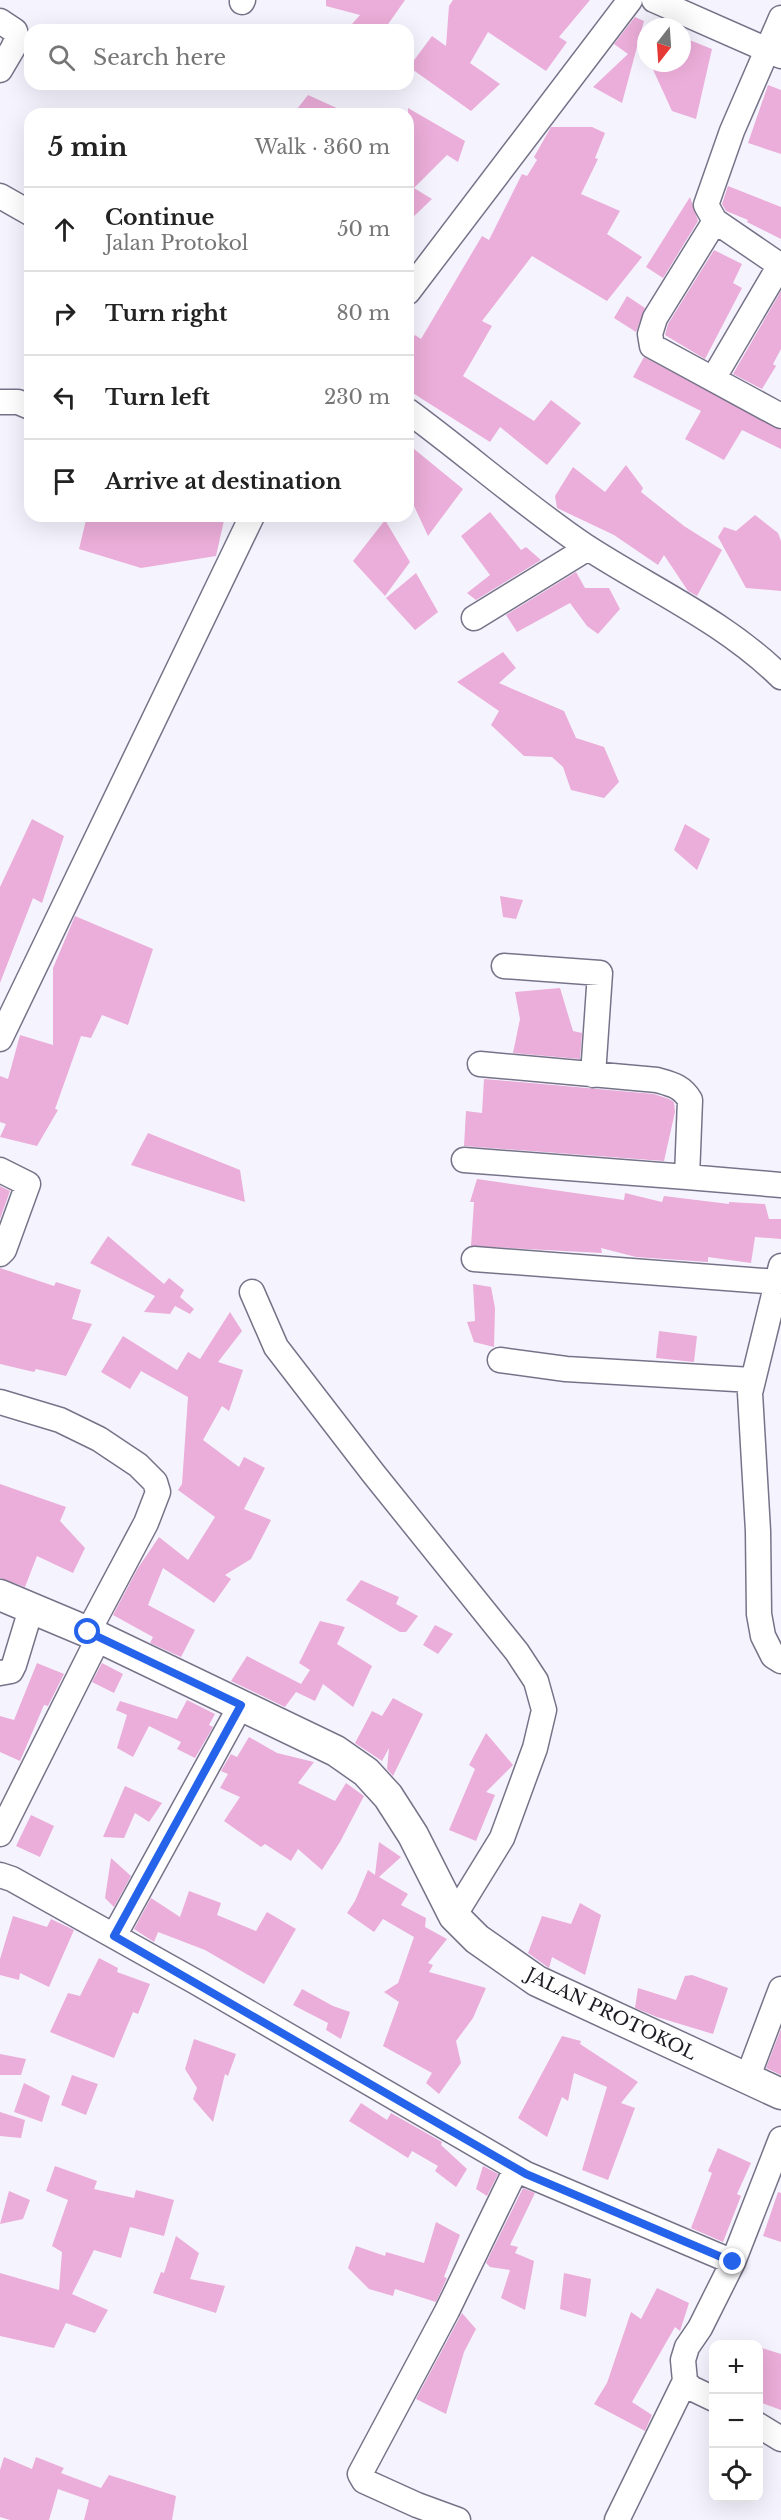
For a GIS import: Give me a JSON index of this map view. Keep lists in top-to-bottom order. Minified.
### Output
{"streets":{"street":["JALAN PROTOKOL"]},"north":"bottom","page":{"search":"Search here","heading":["5 min","Walk · 360 m"],"list":[["Continue","Jalan Protokol","50 m"],["Turn right","80 m"],["Turn left","230 m"],"Arrive at destination"],"map_buttons":["+","−"]}}
